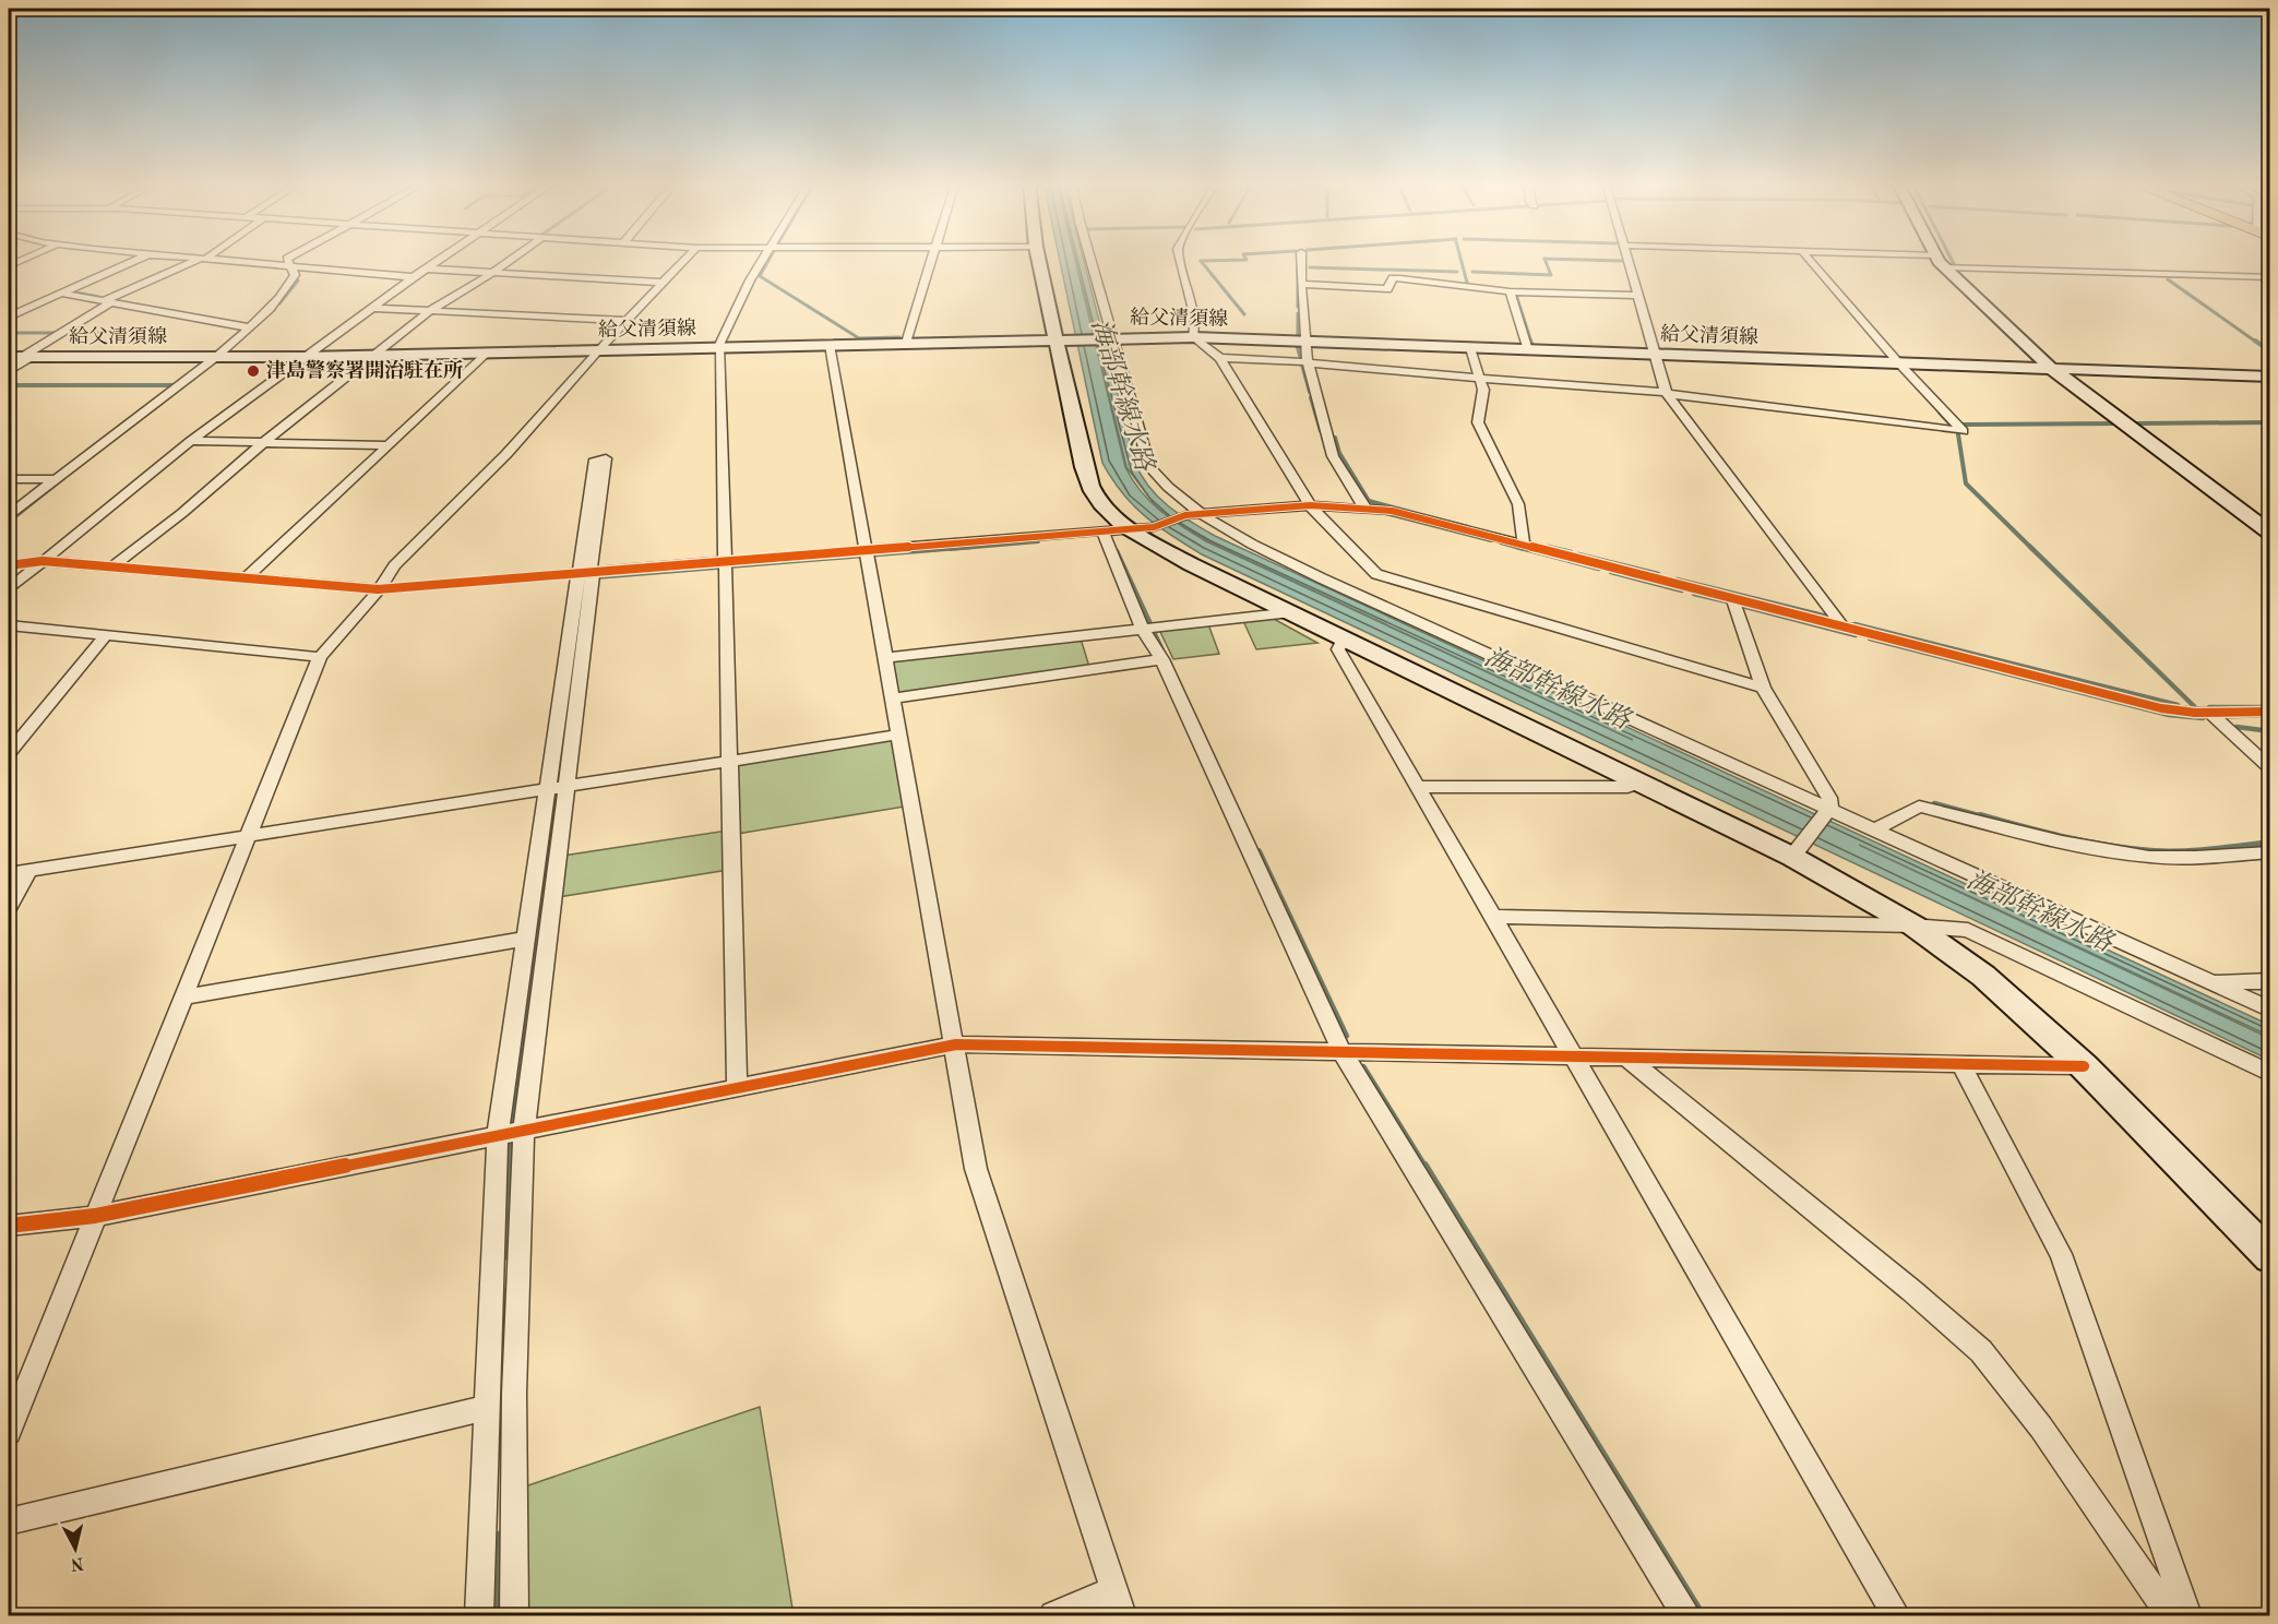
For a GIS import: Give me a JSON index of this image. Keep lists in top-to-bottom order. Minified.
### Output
{"streets":{"street":["給父清須線"]},"water":["海部幹線水路"],"places":["津島警察署開治駐在所"],"north":"bottom"}
